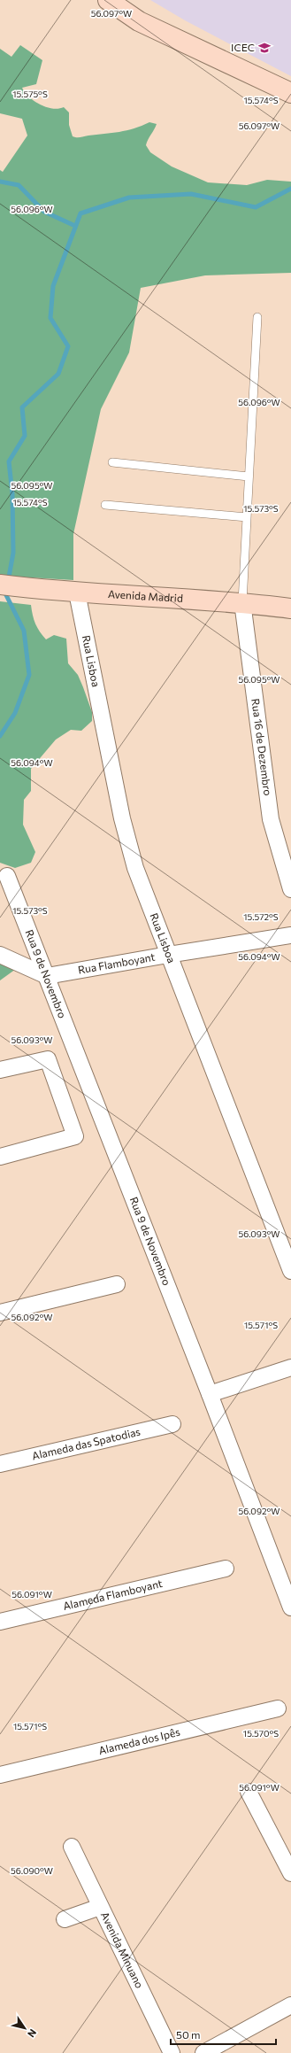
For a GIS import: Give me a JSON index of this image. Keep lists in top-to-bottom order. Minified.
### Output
{"streets":{"street":["Avenida Madrid","Rua Lisboa","Rua 16 de Dezembro","Rua Flamboyant","Rua 9 de Novembro","Alameda das Spatodias","Alameda Flamboyant","Alameda dos Ipês","Avenida Minuano"]},"crossings":[["Avenida Madrid","Rua Lisboa"],["Avenida Madrid","Rua 16 de Dezembro"],["Rua Lisboa","Rua Flamboyant"],["Rua Flamboyant","Rua 9 de Novembro"]],"places":{"school or university":["ICEC"]},"scale_bar":"50 m","north":"bottom right","coordinates":["56.097°W","15.575°S","15.574°S","56.096°W","56.095°W","15.573°S","56.094°W","15.572°S","56.093°W","56.092°W","15.571°S","56.091°W","15.570°S","56.090°W"]}
